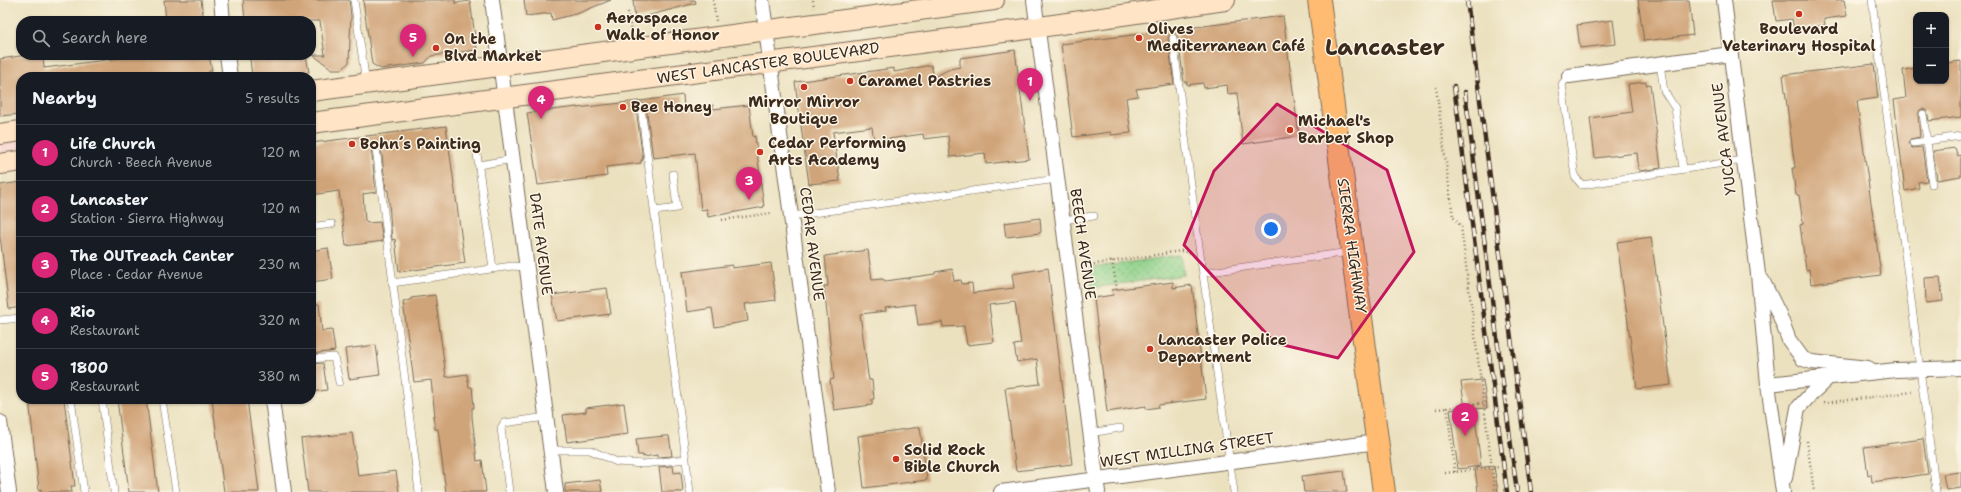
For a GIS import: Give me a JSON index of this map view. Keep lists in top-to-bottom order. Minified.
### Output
{"streets":{"main road":["SIERRA HIGHWAY"],"street":["WEST LANCASTER BOULEVARD","YUCCA AVENUE","DATE AVENUE","CEDAR AVENUE","BEECH AVENUE","WEST MILLING STREET"]},"crossings":[["WEST LANCASTER BOULEVARD","DATE AVENUE"],["WEST LANCASTER BOULEVARD","CEDAR AVENUE"],["WEST LANCASTER BOULEVARD","BEECH AVENUE"],["BEECH AVENUE","WEST MILLING STREET"],["SIERRA HIGHWAY","WEST MILLING STREET"]],"districts":["Lancaster"],"places":["Boulevard Veterinary Hospital","Aerospace Walk of Honor","Olives Mediterranean Café","On the Blvd Market","Caramel Pastries","Mirror Mirror Boutique","Bee Honey","Michael's Barber Shop","Bohn´s Painting","Cedar Performing Arts Academy","Lancaster Police Department","Solid Rock Bible Church"],"page":{"map_buttons":["+","−"],"search":"Search here","pins":["5","1","4","3","2"],"heading":["Nearby","5 results"],"list":[{"mark":"1","name":"Life Church","note":"Church · Beech Avenue","value":"120 m"},{"mark":"2","name":"Lancaster","note":"Station · Sierra Highway","value":"120 m"},{"mark":"3","name":"The OUTreach Center","note":"Place · Cedar Avenue","value":"230 m"},{"mark":"4","name":"Rio","note":"Restaurant","value":"320 m"},{"mark":"5","name":"1800","note":"Restaurant","value":"380 m"}]}}
